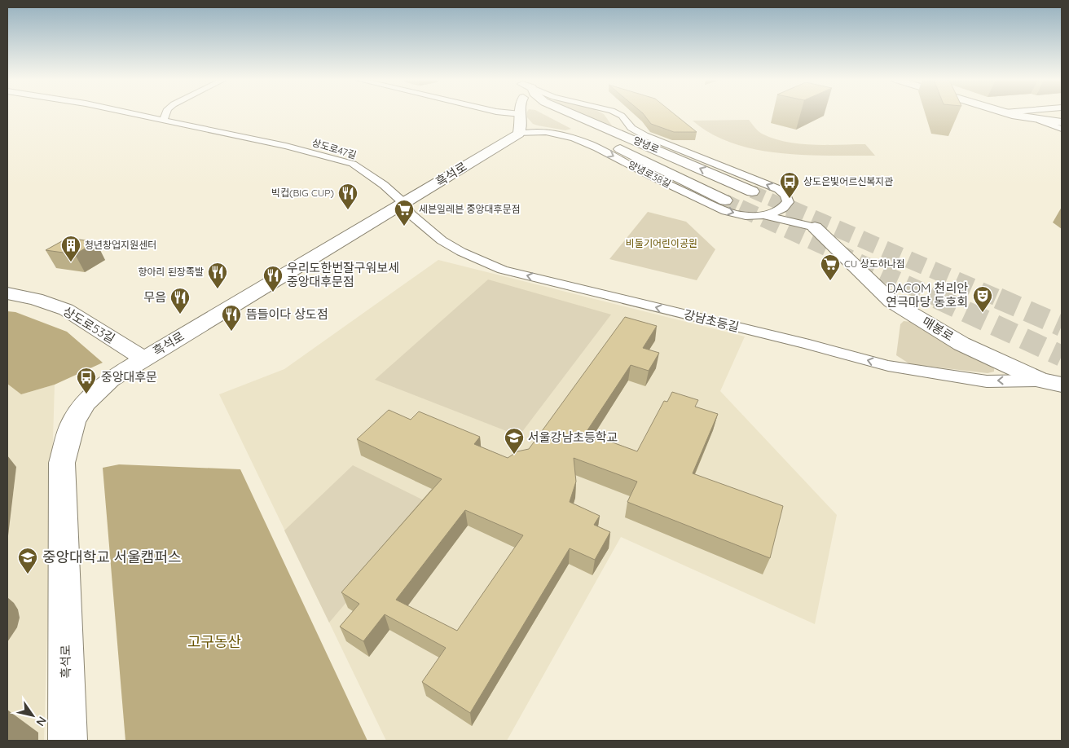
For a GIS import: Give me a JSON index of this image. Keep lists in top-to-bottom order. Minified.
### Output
{"streets":{"street":["양녕로","상도로47길","흑석로","양녕로38길","강남초등길","상도로53길","매봉로"]},"crossings":[["상도로47길","흑석로"],["상도로47길","강남초등길"],["흑석로","양녕로38길"],["흑석로","강남초등길"],["흑석로","상도로53길"],["강남초등길","매봉로"]],"one_way":["강남초등길"],"parks":["비둘기어린이공원","고구동산"],"places":{"bus stop":["상도은빛어르신복지관","중앙대후문"],"restaurant":["빅컵(BIG CUP)","항아리 된장족발","우리도한번잘구워보세 중앙대후문점","무음","뜸들이다 상도점"],"supermarket":["세븐일레븐 중앙대후문점","CU 상도하나점"],"building":["청년창업지원센터"],"theatre":["DACOM 천리안 연극마당 동호회"],"school or university":["서울강남초등학교","중앙대학교 서울캠퍼스"]},"north":"bottom right"}
